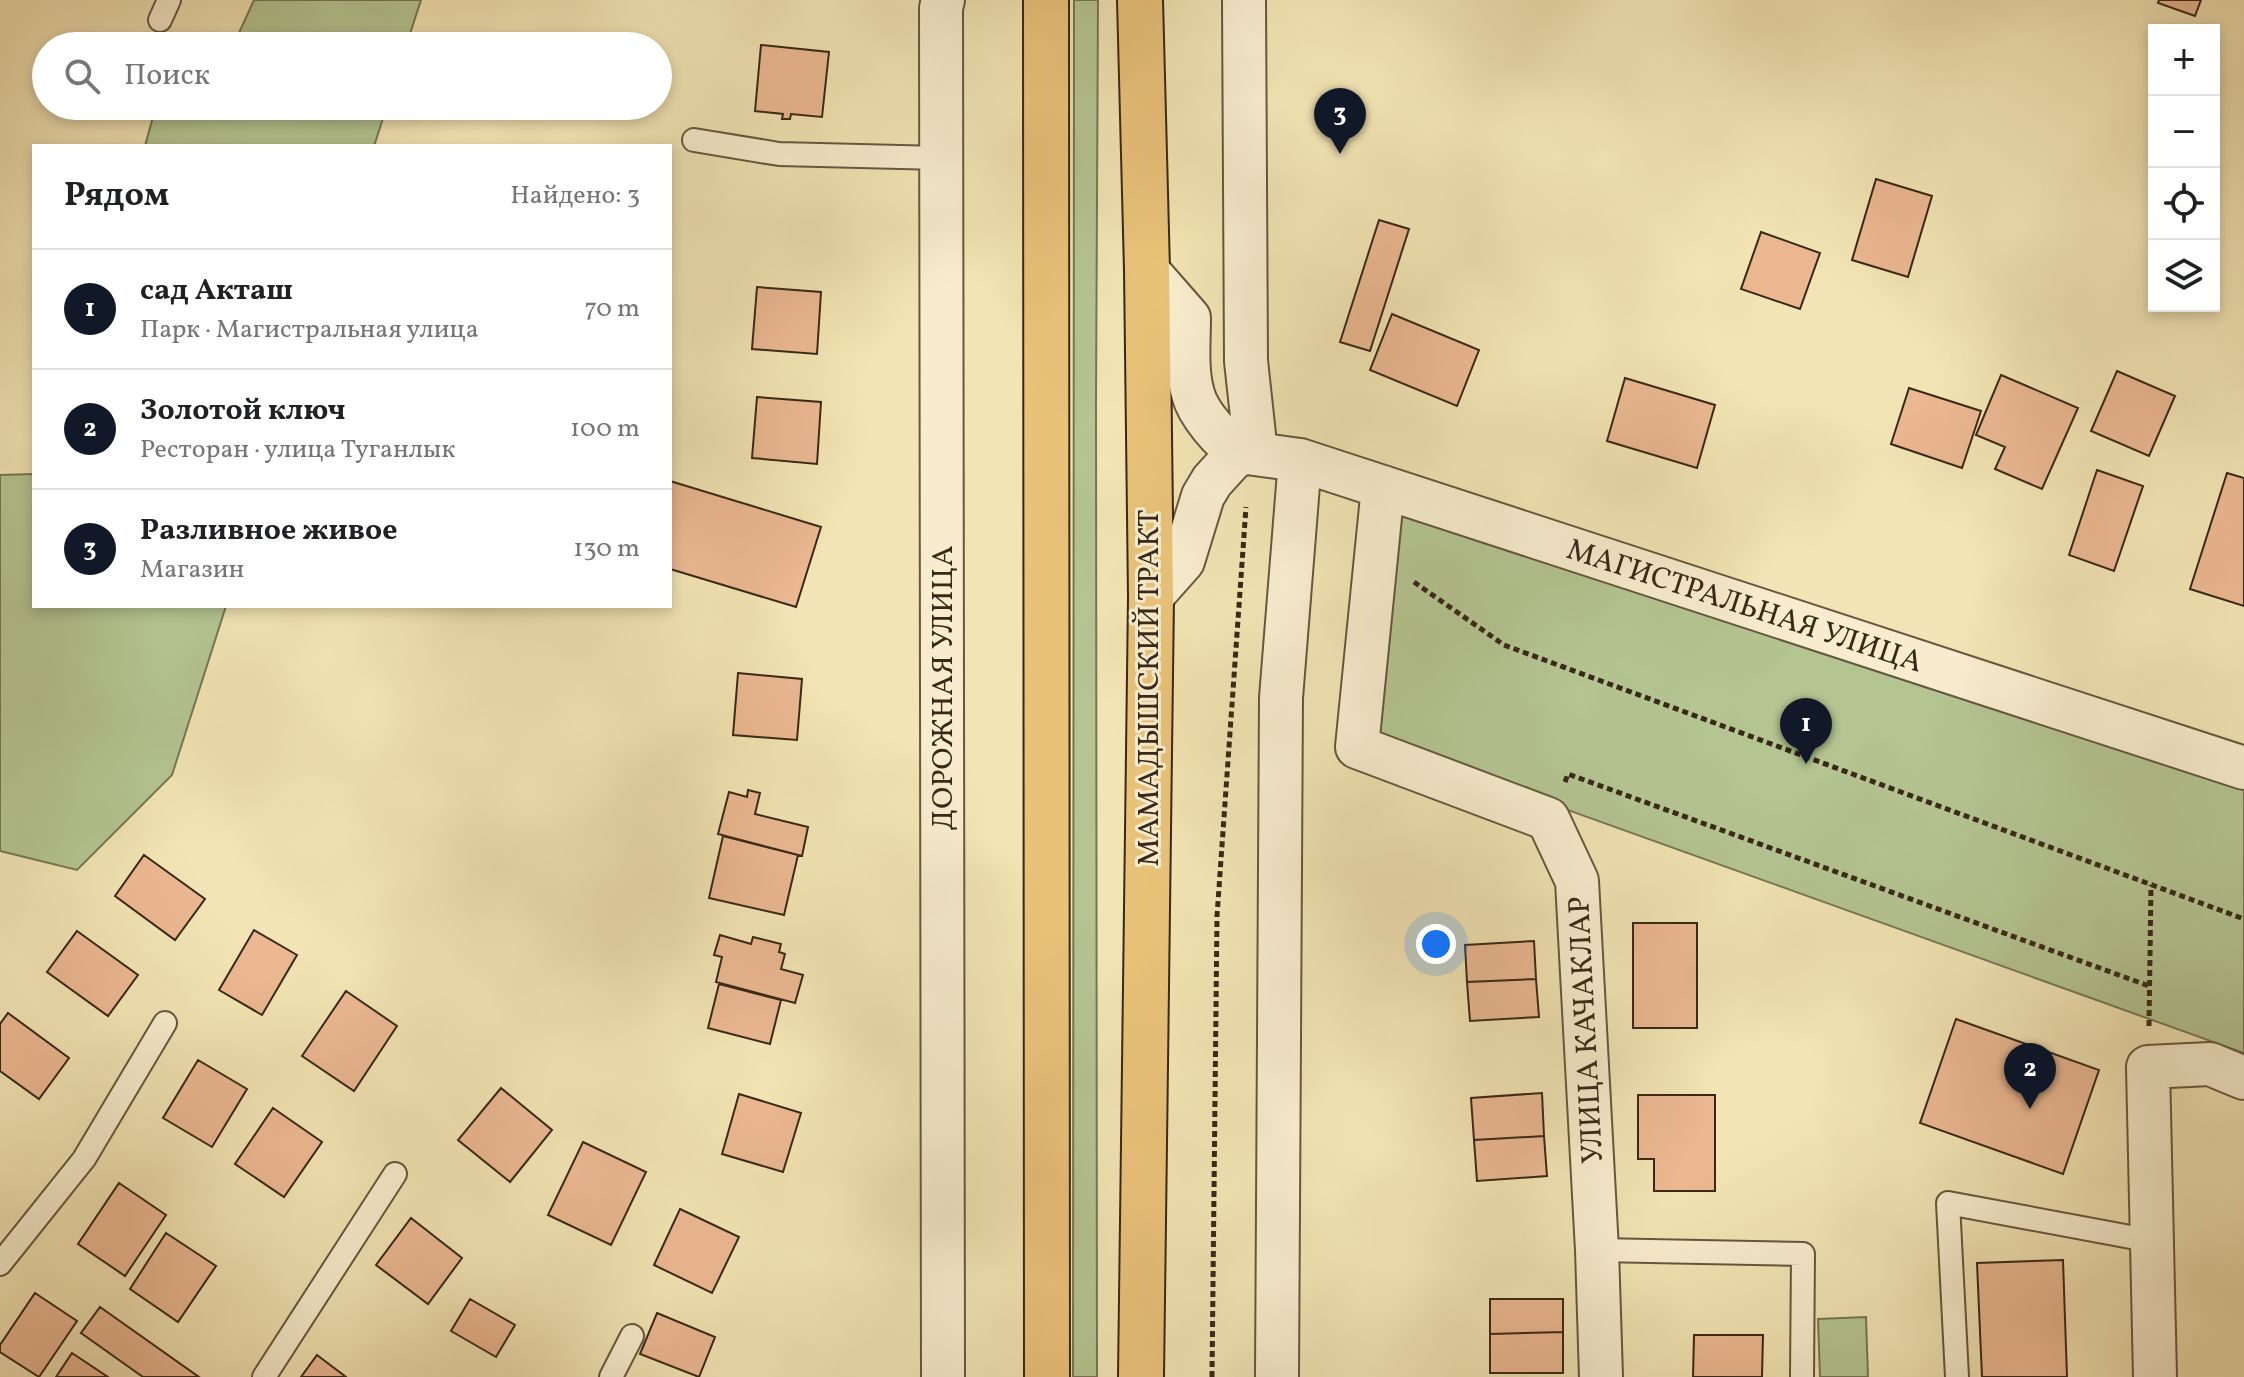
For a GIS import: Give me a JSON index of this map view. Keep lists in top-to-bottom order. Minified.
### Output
{"streets":{"main road":["МАМАДЫШСКИЙ ТРАКТ"],"street":["МАГИСТРАЛЬНАЯ УЛИЦА","ДОРОЖНАЯ УЛИЦА","УЛИЦА КАЧАКЛАР"]},"crossings":[["МАГИСТРАЛЬНАЯ УЛИЦА","МАМАДЫШСКИЙ ТРАКТ"]],"page":{"map_buttons":["+","−"],"search":"Поиск","pins":["3","1","2"],"heading":["Рядом","Найдено: 3"],"list":[{"mark":"1","name":"сад Акташ","note":"Парк · Магистральная улица","value":"70 m"},{"mark":"2","name":"Золотой ключ","note":"Ресторан · улица Туганлык","value":"100 m"},{"mark":"3","name":"Разливное живое","note":"Магазин","value":"130 m"}]}}
